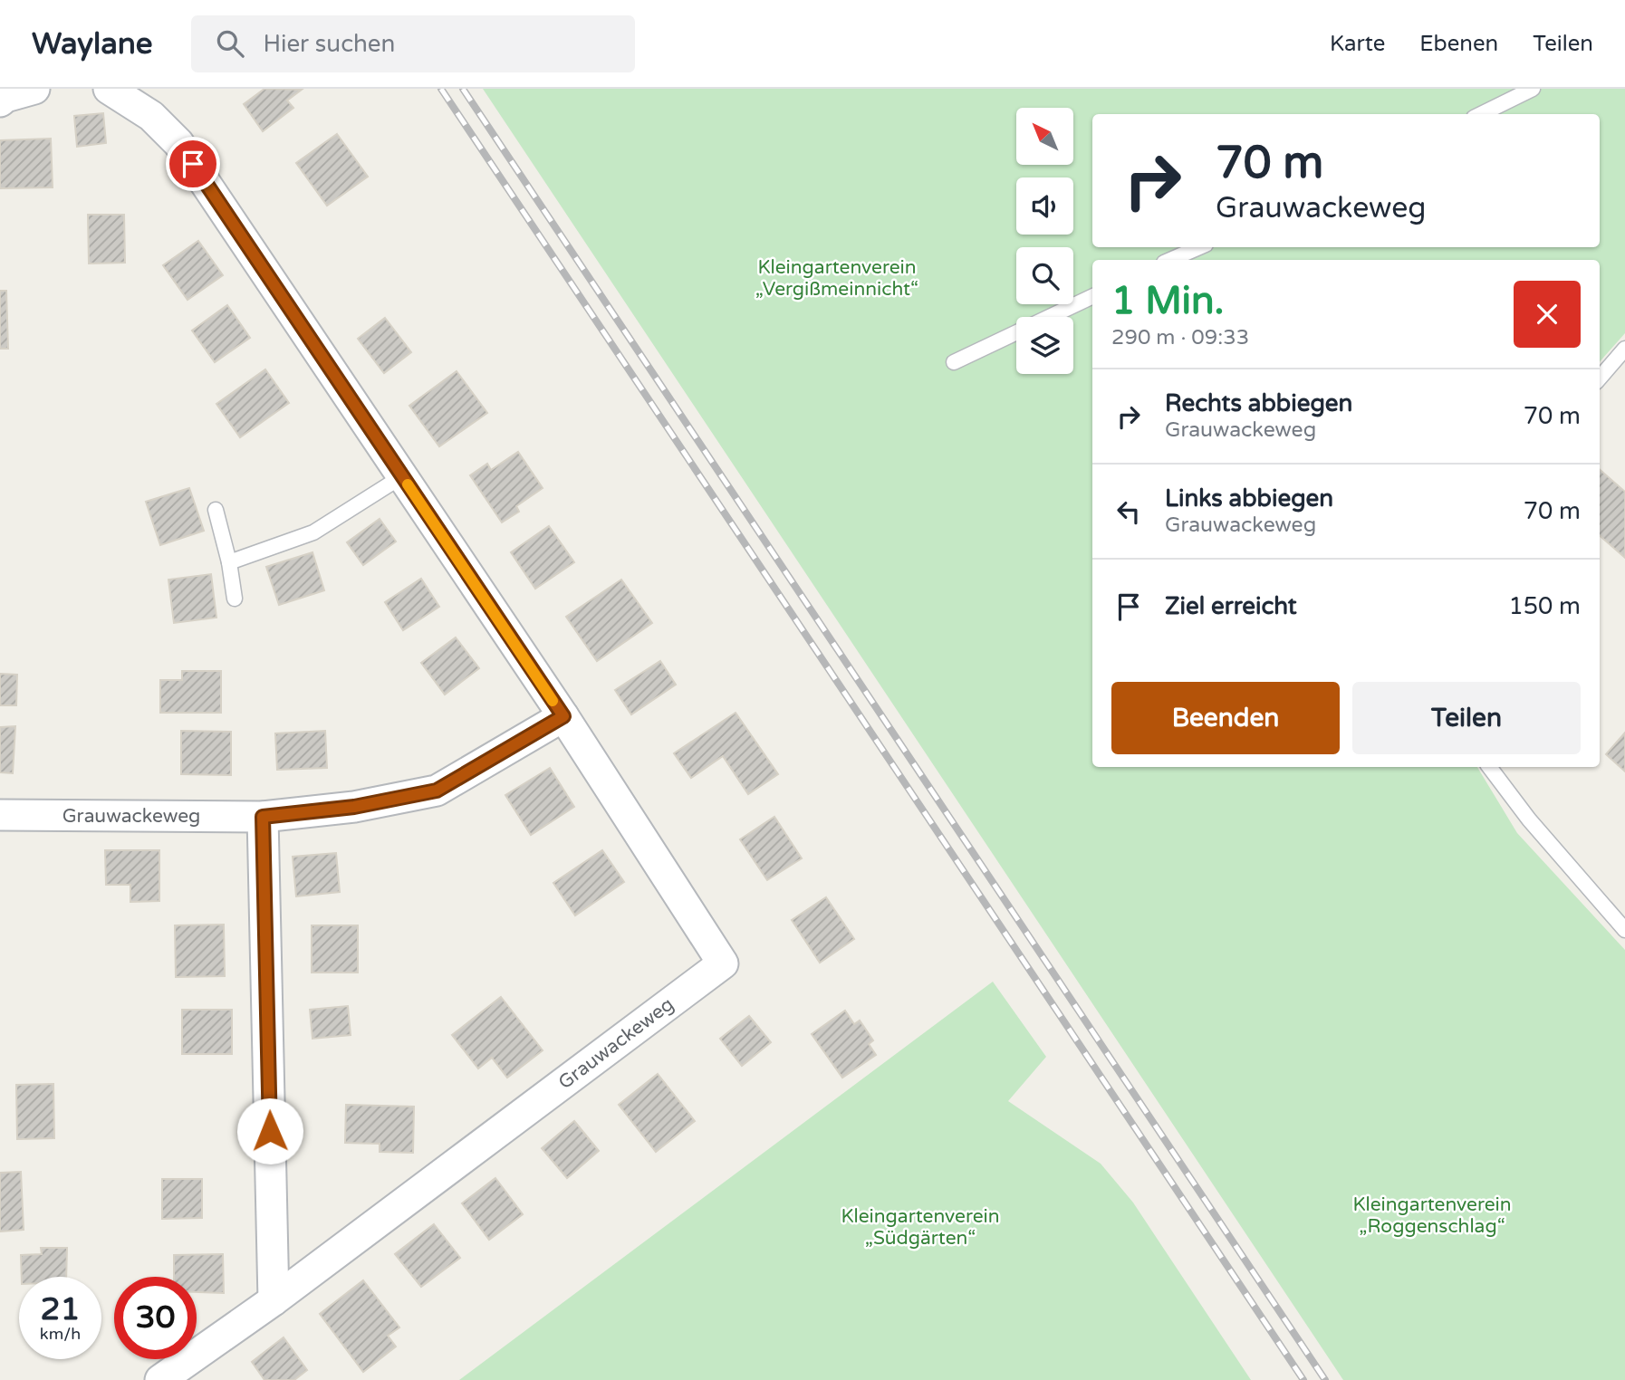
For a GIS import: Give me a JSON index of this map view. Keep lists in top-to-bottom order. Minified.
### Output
{"streets":{"street":["Grauwackeweg"]},"parks":["Kleingartenverein „Vergißmeinnicht“","Kleingartenverein „Roggenschlag“","Kleingartenverein „Südgärten“"],"north":"top left","page":{"header":"Waylane","search":"Hier suchen","nav":["Karte","Ebenen","Teilen"],"turn":["70 m","Grauwackeweg"],"heading":["1 Min.","290 m · 09:33"],"list":[{"name":"Rechts abbiegen","note":"Grauwackeweg","value":"70 m"},{"name":"Links abbiegen","note":"Grauwackeweg","value":"70 m"},{"name":"Ziel erreicht","value":"150 m"}],"buttons":["Beenden","Teilen"],"speed":"21 km/h","limit":"30"}}
